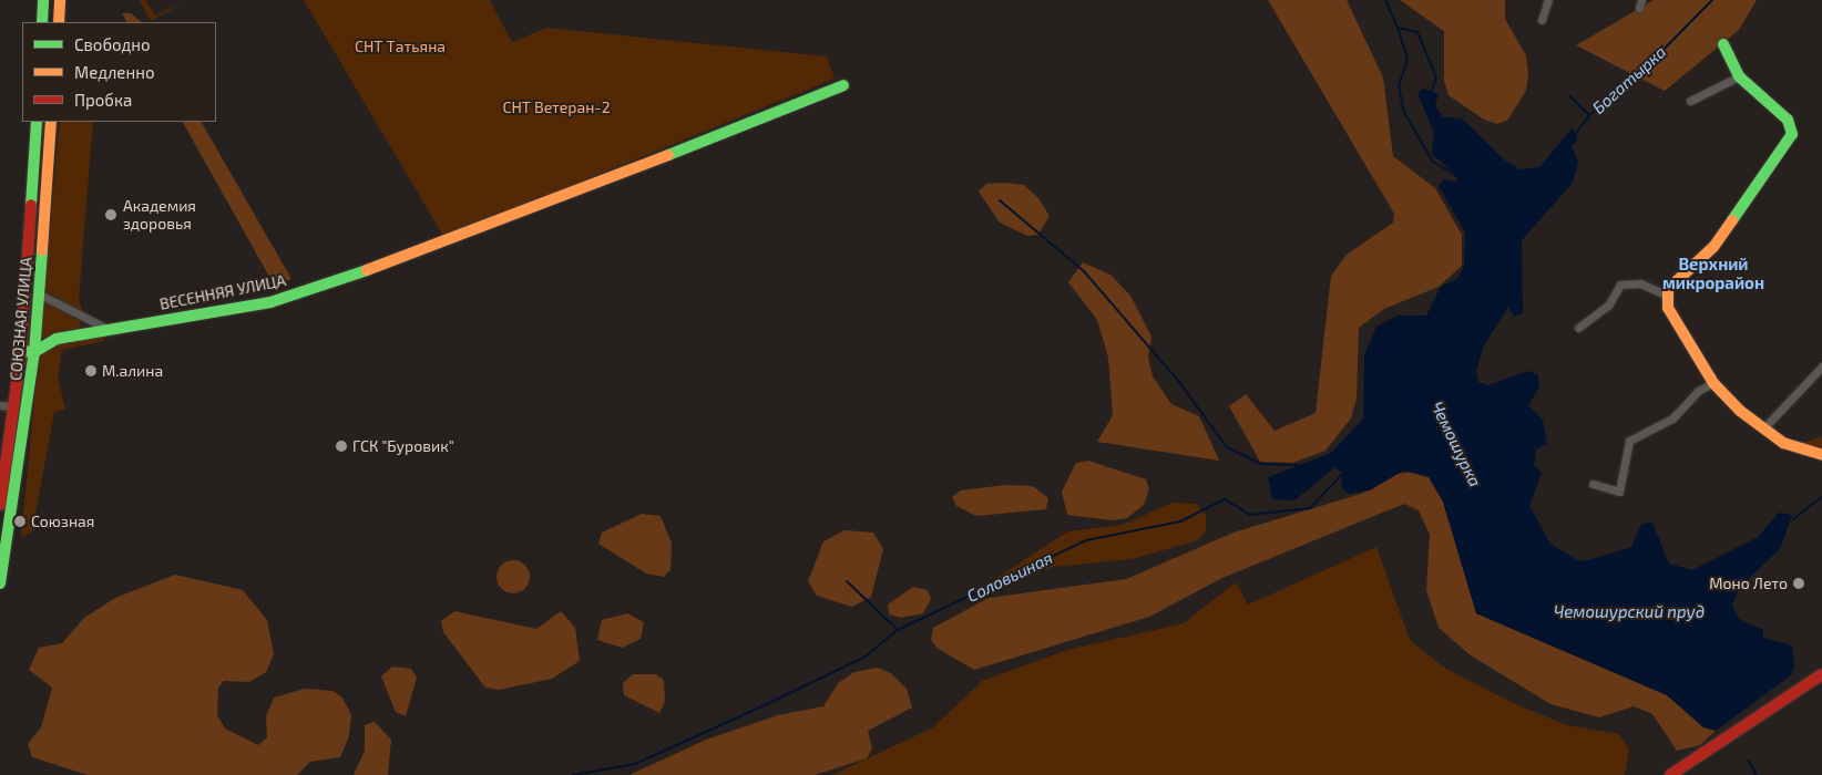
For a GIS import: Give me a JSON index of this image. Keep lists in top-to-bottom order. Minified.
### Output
{"streets":{"street":["ВЕСЕННЯЯ УЛИЦА","СОЮЗНАЯ УЛИЦА"]},"crossings":[["ВЕСЕННЯЯ УЛИЦА","СОЮЗНАЯ УЛИЦА"]],"districts":["Верхний микрорайон"],"water":["Богатырка","Чемошурка","Соловьиная","Чемошурский пруд"],"parks":["СНТ Татьяна","СНТ Ветеран-2"],"places":["Академия здоровья","М.алина","ГСК \"Буровик\"","Союзная","Моно Лето"],"legend":["Свободно","Медленно","Пробка"]}
